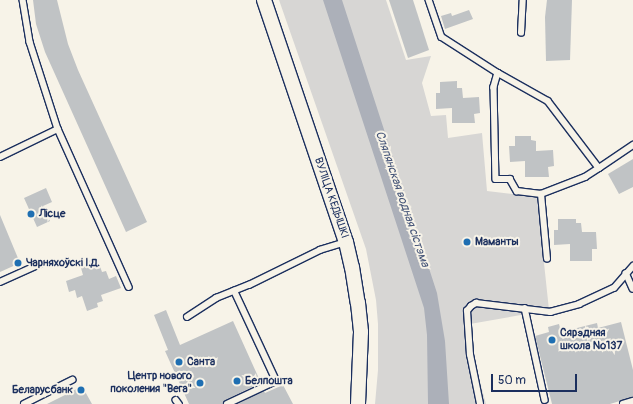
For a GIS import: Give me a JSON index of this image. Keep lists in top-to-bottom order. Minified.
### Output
{"streets":{"street":["ВУЛІЦА КЕДЫШКІ"]},"water":["Сляпянская водная сістэма"],"places":["Лісце","Маманты","Чарняхоўскі І.Д.","Сярэдняя школа №137","Санта","Белпошта","Центр нового поколения \"Вега\"","Беларусбанк"],"scale_bar":"50 m"}
